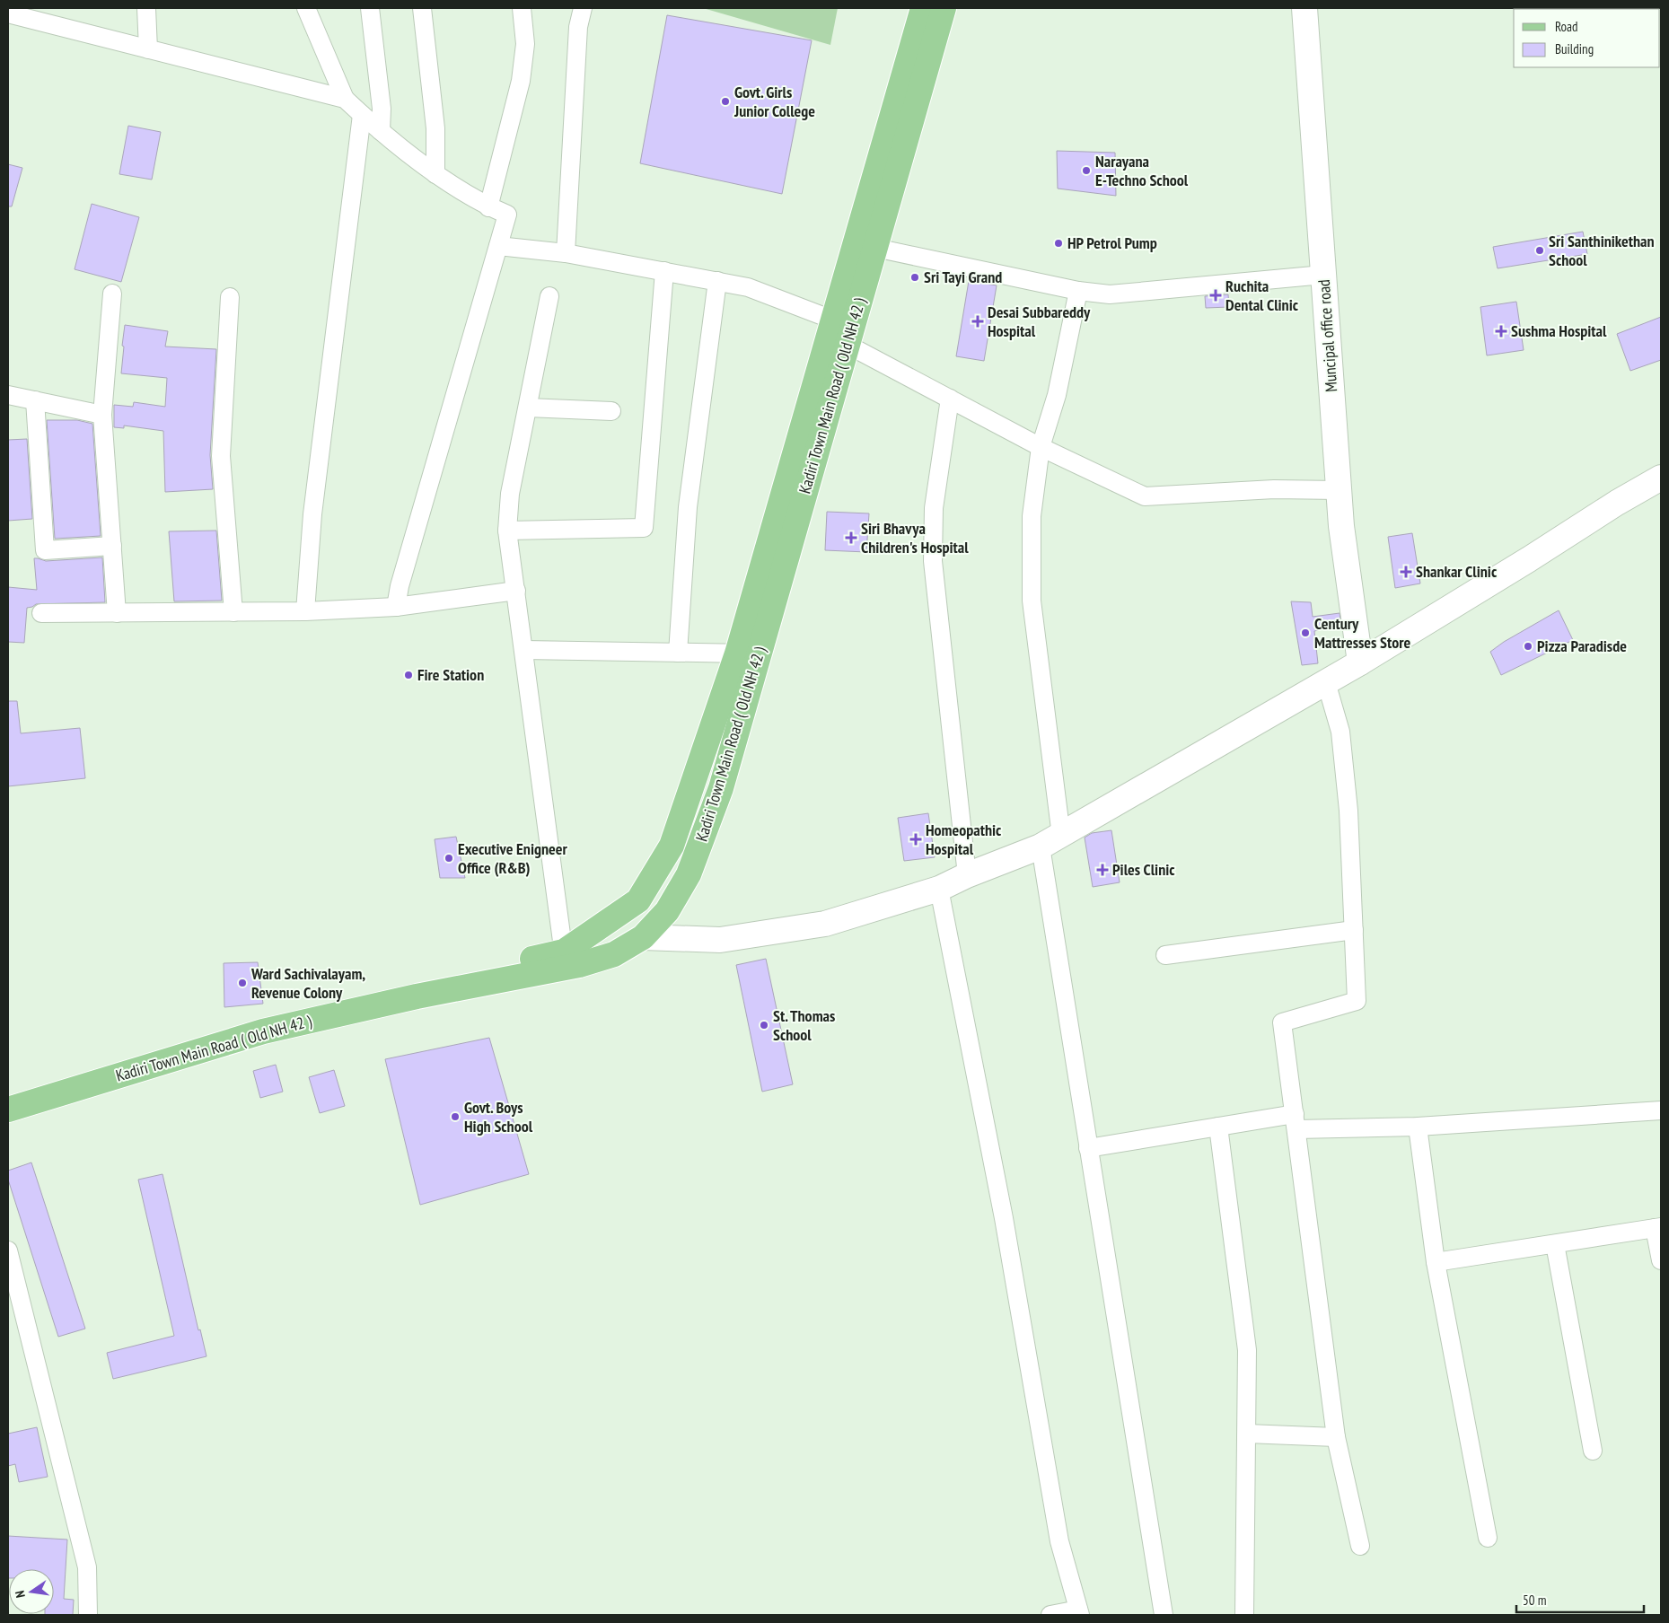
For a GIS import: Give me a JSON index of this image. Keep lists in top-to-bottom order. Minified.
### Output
{"streets":{"main road":["Kadiri Town Main Road ( Old NH 42 )"],"street":["Muncipal office road"]},"places":{"other":["Govt. Girls Junior College","Narayana E-Techno School","HP Petrol Pump","Sri Santhinikethan School","Sri Tayi Grand","Century Mattresses Store","Pizza Paradisde","Fire Station","Executive Enigneer Office (R&B)","Ward Sachivalayam, Revenue Colony","St. Thomas School","Govt. Boys High School"],"health":["Ruchita Dental Clinic","Desai Subbareddy Hospital","Sushma Hospital","Siri Bhavya Children's Hospital","Shankar Clinic","Homeopathic Hospital","Piles Clinic"]},"legend":["Road","Building"],"scale_bar":"50 m","north":"left"}
